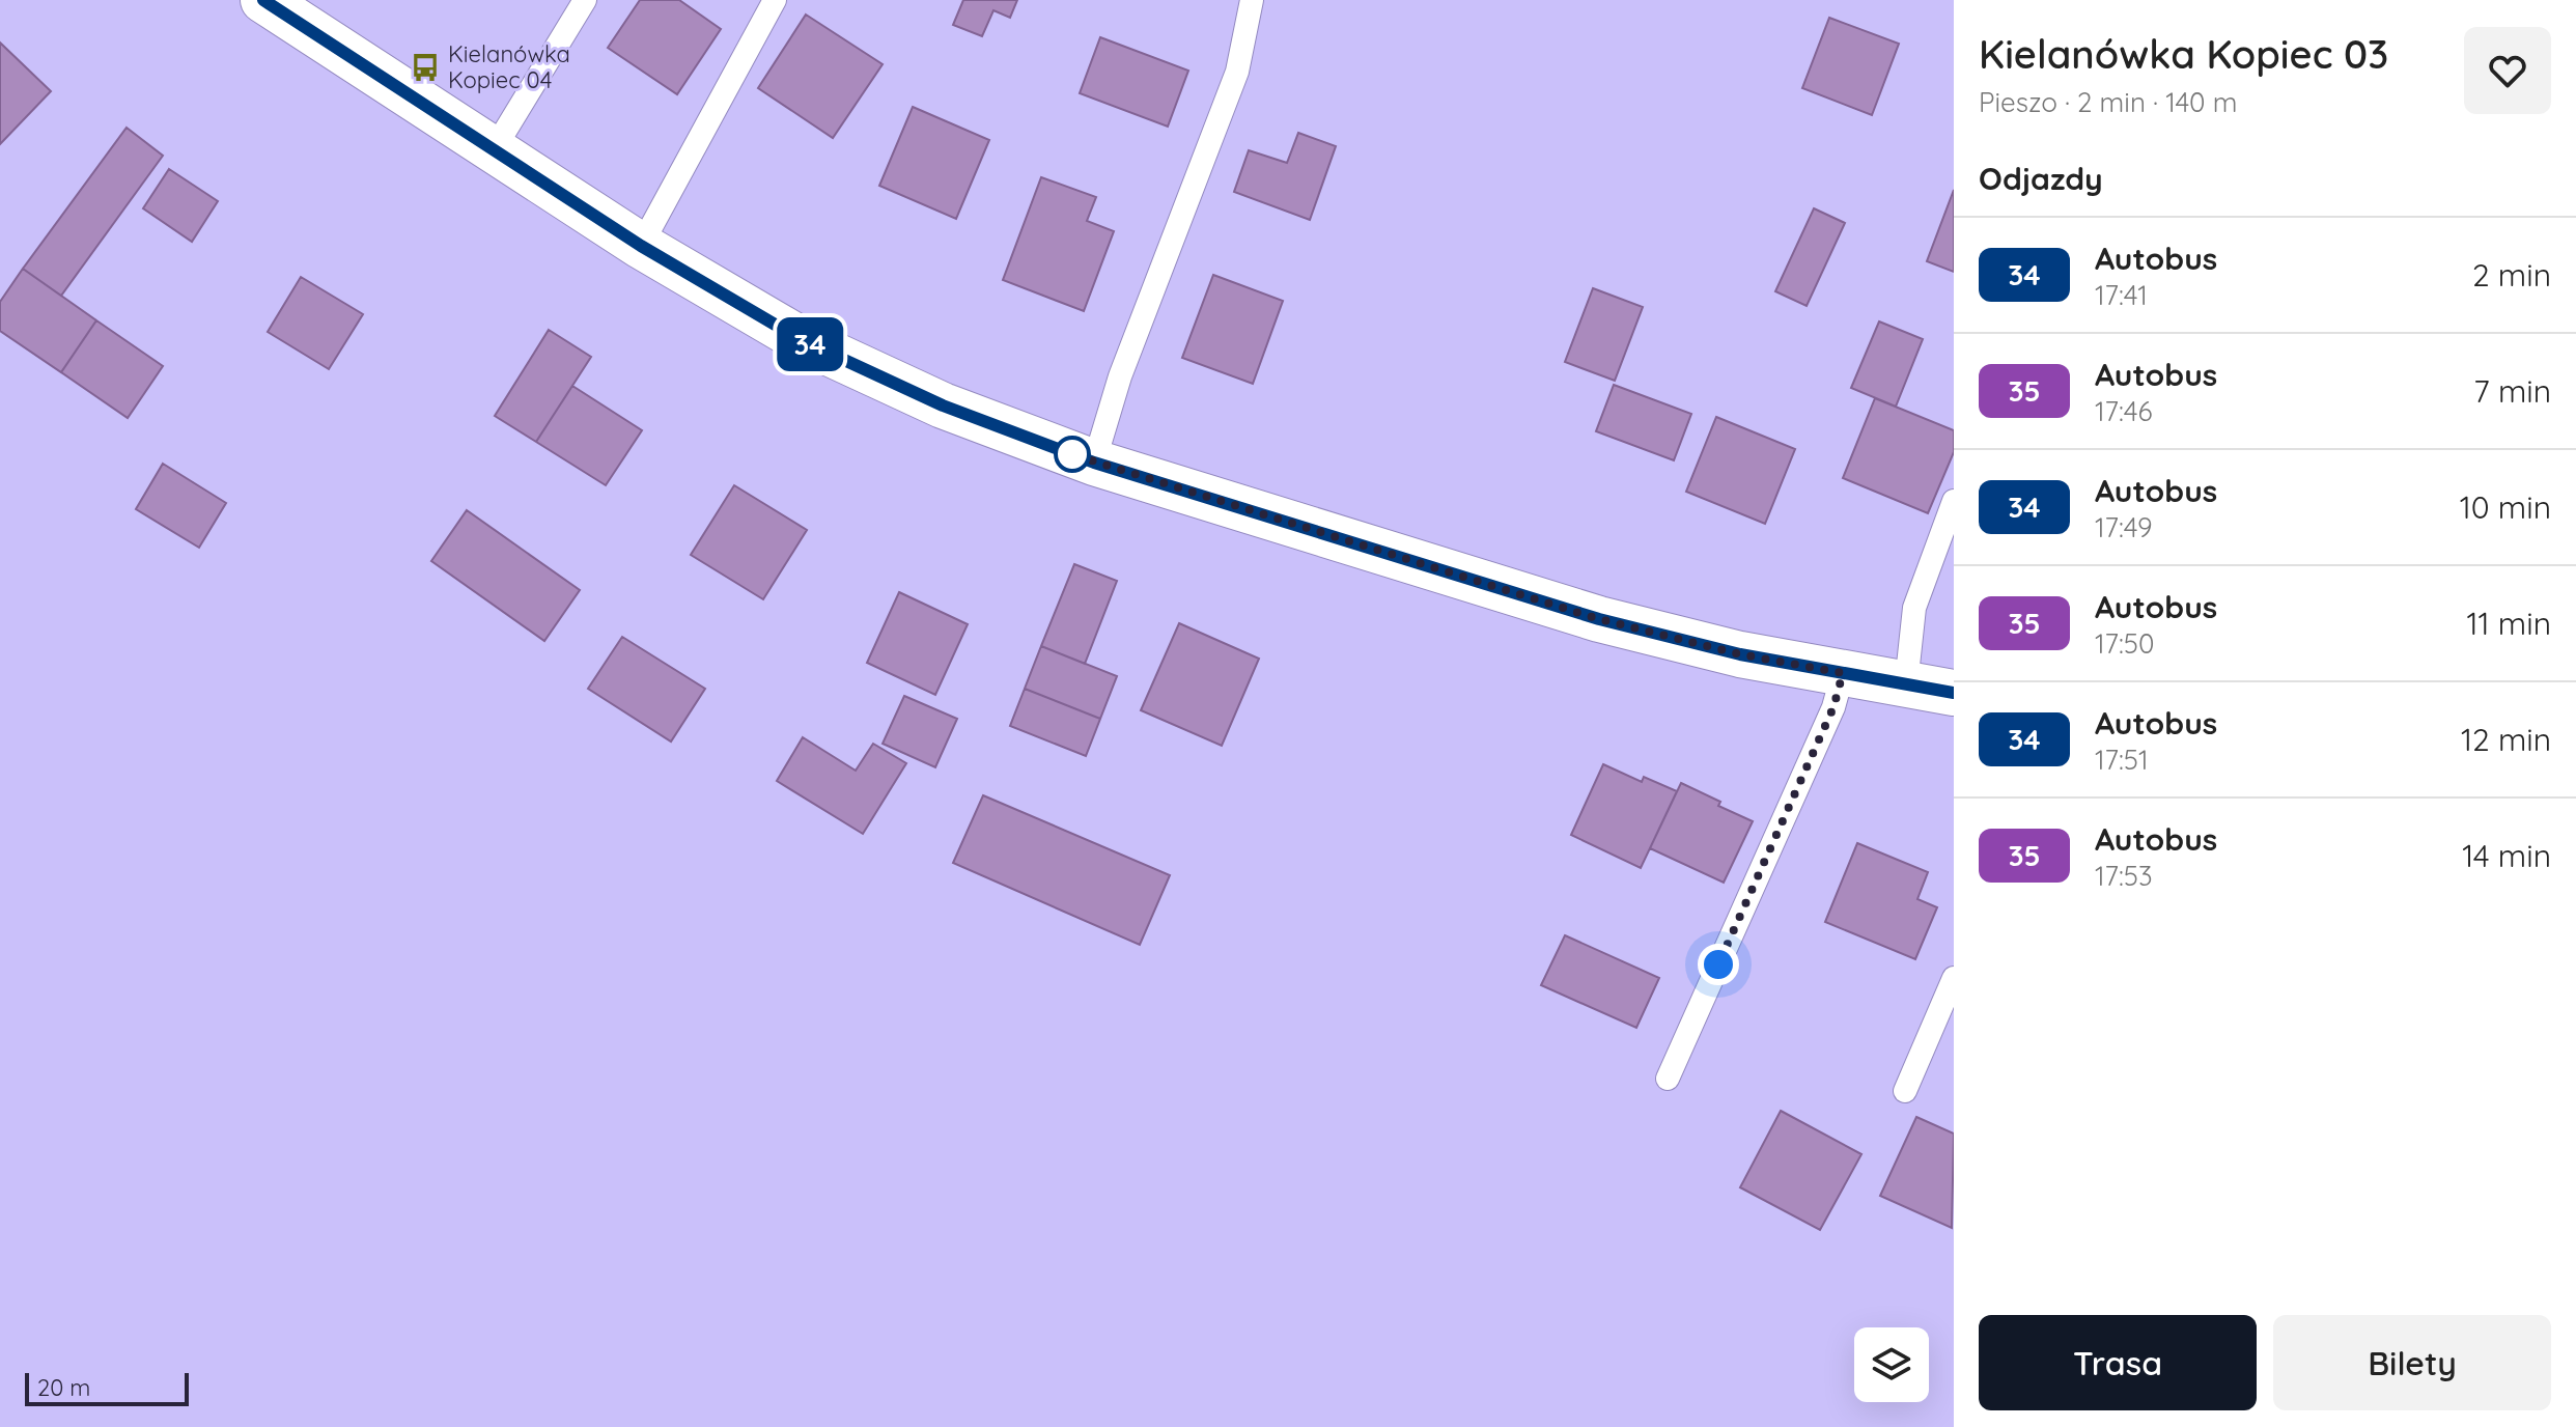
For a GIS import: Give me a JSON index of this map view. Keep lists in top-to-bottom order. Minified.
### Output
{"places":{"bus stop":["Kielanówka Kopiec 04"]},"lines":["bus line 34"],"scale_bar":"20 m","page":{"on_map":"34","heading":[["Kielanówka Kopiec 03","Pieszo · 2 min · 140 m"],"Odjazdy"],"list":[{"mark":"34","name":"Autobus","note":"17:41","value":"2 min"},{"mark":"35","name":"Autobus","note":"17:46","value":"7 min"},{"mark":"34","name":"Autobus","note":"17:49","value":"10 min"},{"mark":"35","name":"Autobus","note":"17:50","value":"11 min"},{"mark":"34","name":"Autobus","note":"17:51","value":"12 min"},{"mark":"35","name":"Autobus","note":"17:53","value":"14 min"}],"buttons":["Trasa","Bilety"],"scale":"20 m"}}
